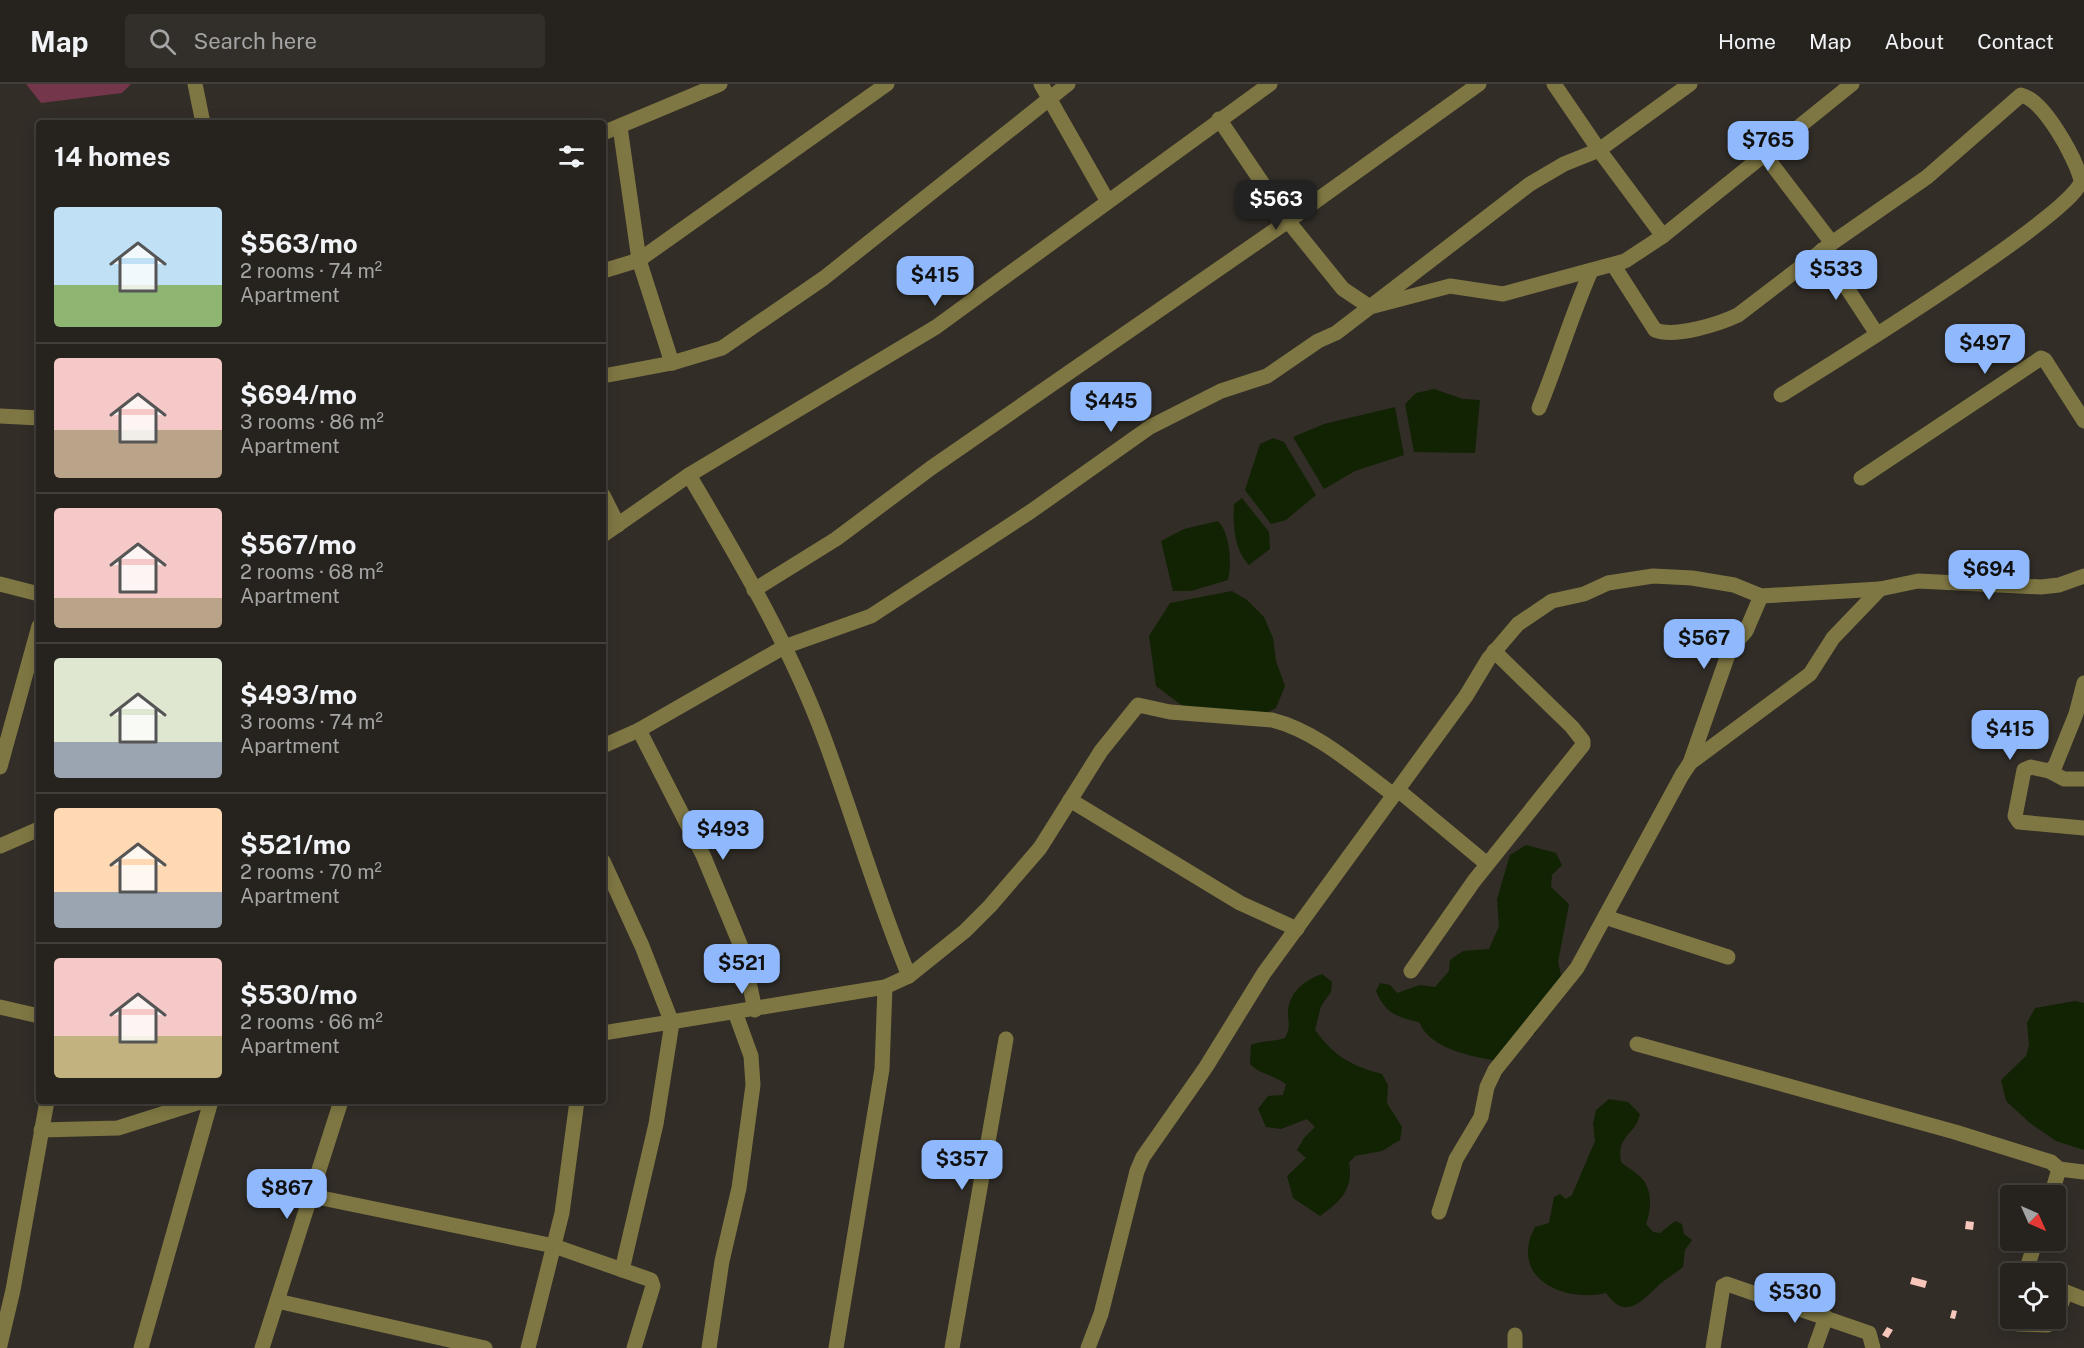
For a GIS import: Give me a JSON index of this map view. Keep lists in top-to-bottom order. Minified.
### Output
{"north":"bottom right","page":{"header":"Map","search":"Search here","nav":["Home","Map","About","Contact"],"heading":"14 homes","price":["$765","$563","$533","$415","$497","$445","$694","$567","$415","$493","$521","$357","$867","$530"],"list":[{"name":"$563/mo","note":"2 rooms · 74 m² · Apartment"},{"name":"$694/mo","note":"3 rooms · 86 m² · Apartment"},{"name":"$567/mo","note":"2 rooms · 68 m² · Apartment"},{"name":"$493/mo","note":"3 rooms · 74 m² · Apartment"},{"name":"$521/mo","note":"2 rooms · 70 m² · Apartment"},{"name":"$530/mo","note":"2 rooms · 66 m² · Apartment"}]}}
